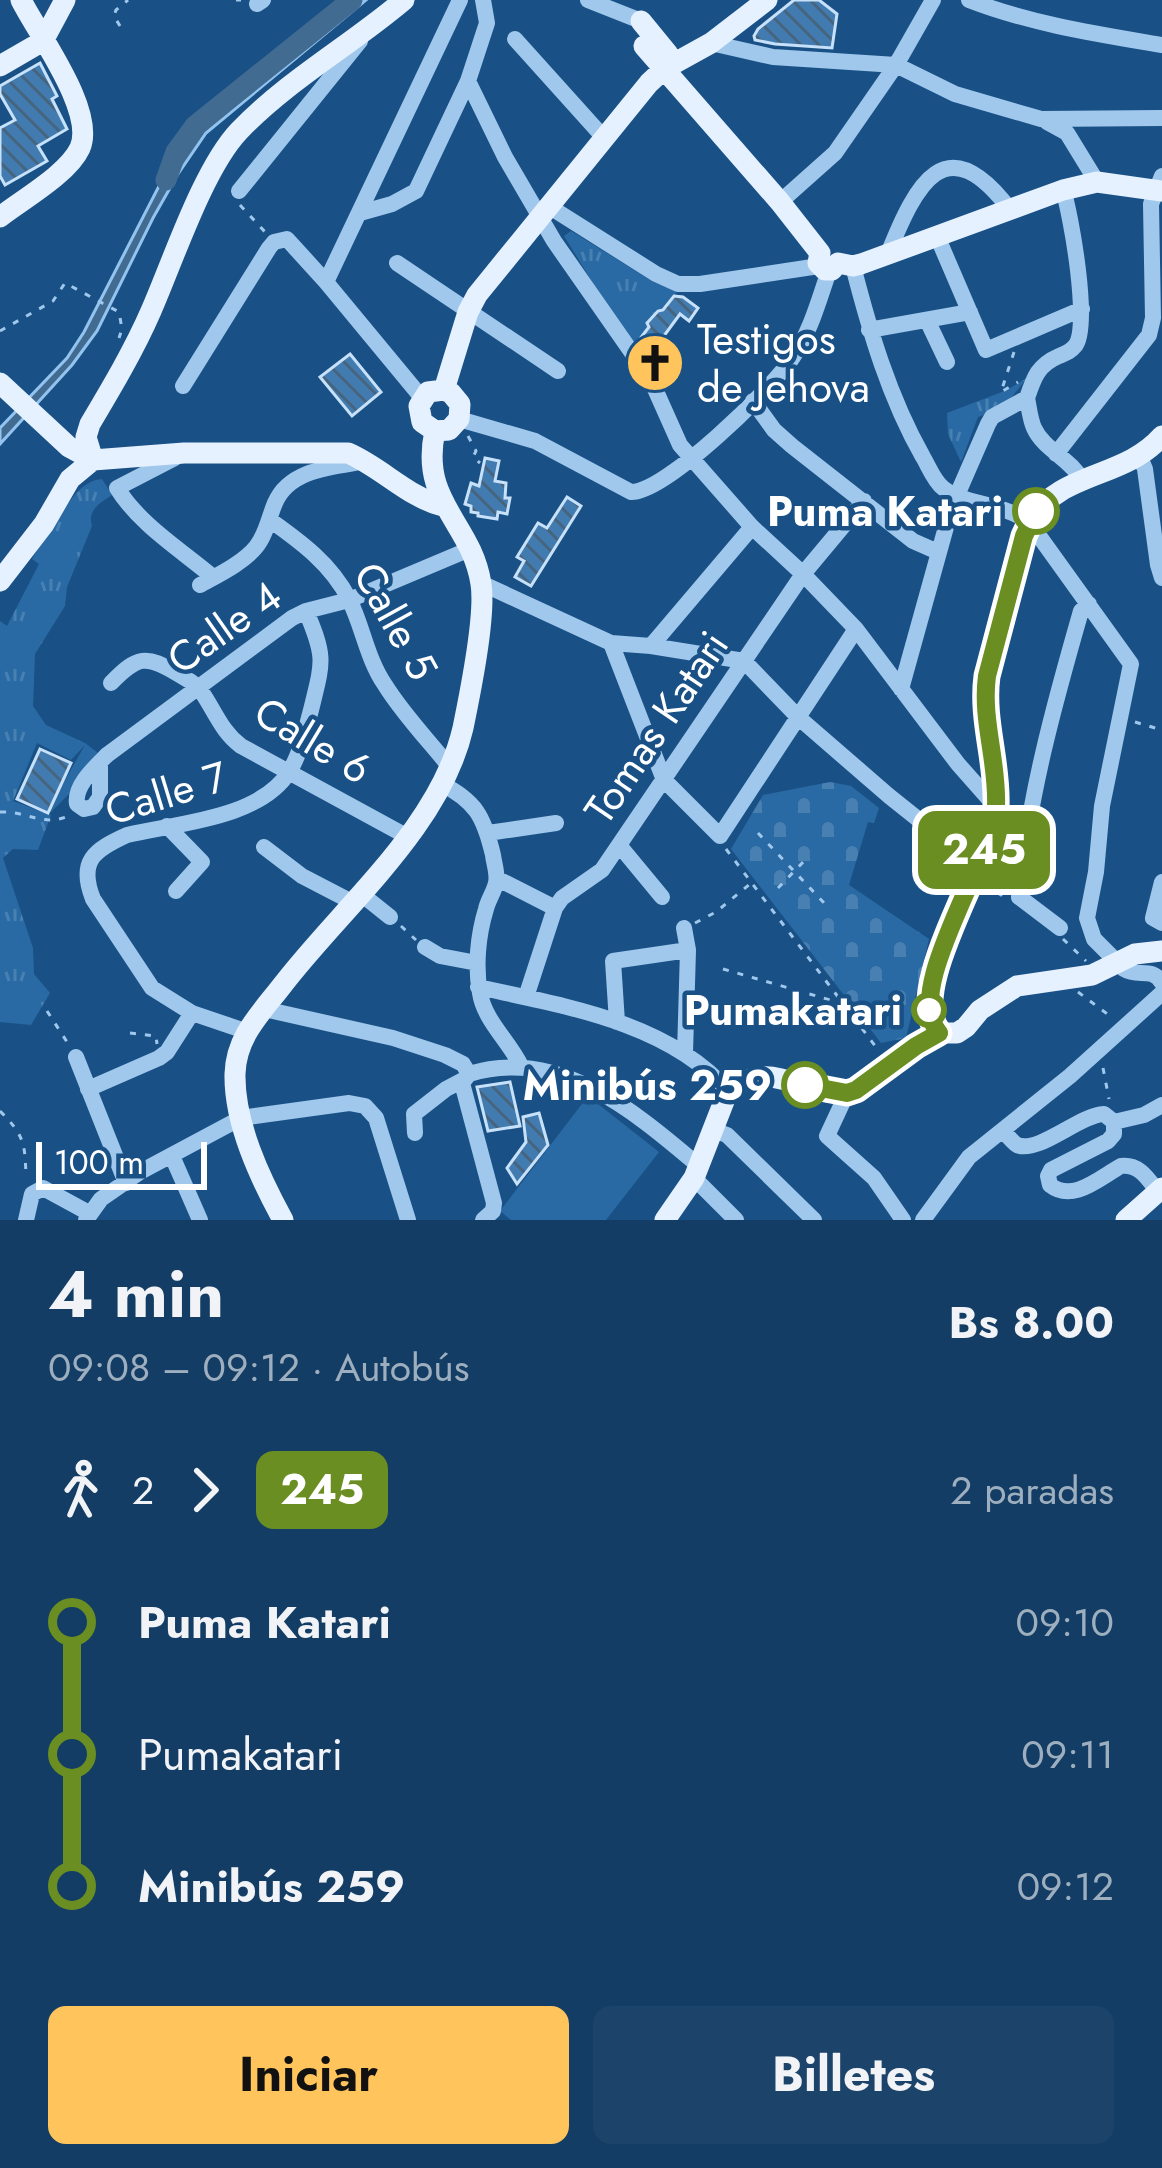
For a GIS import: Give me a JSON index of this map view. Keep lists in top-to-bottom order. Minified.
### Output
{"streets":{"street":["Calle 5","Calle 4","Tomas Katari","Calle 6","Calle 7"]},"crossings":[["Calle 5","Calle 4"],["Calle 4","Calle 6"],["Calle 6","Calle 7"]],"places":{"church":["Testigos de Jehova"],"other":["Puma Katari","Pumakatari","Minibús 259"]},"lines":["bus line 245"],"scale_bar":"100 m","page":{"on_map":"245","scale":"100 m","heading":["4 min","09:08 – 09:12 · Autobús","Bs 8.00"],"legs":["2","245","2 paradas"],"list":[{"name":"Puma Katari","value":"09:10"},{"name":"Pumakatari","value":"09:11"},{"name":"Minibús 259","value":"09:12"}],"buttons":["Iniciar","Billetes"]}}
